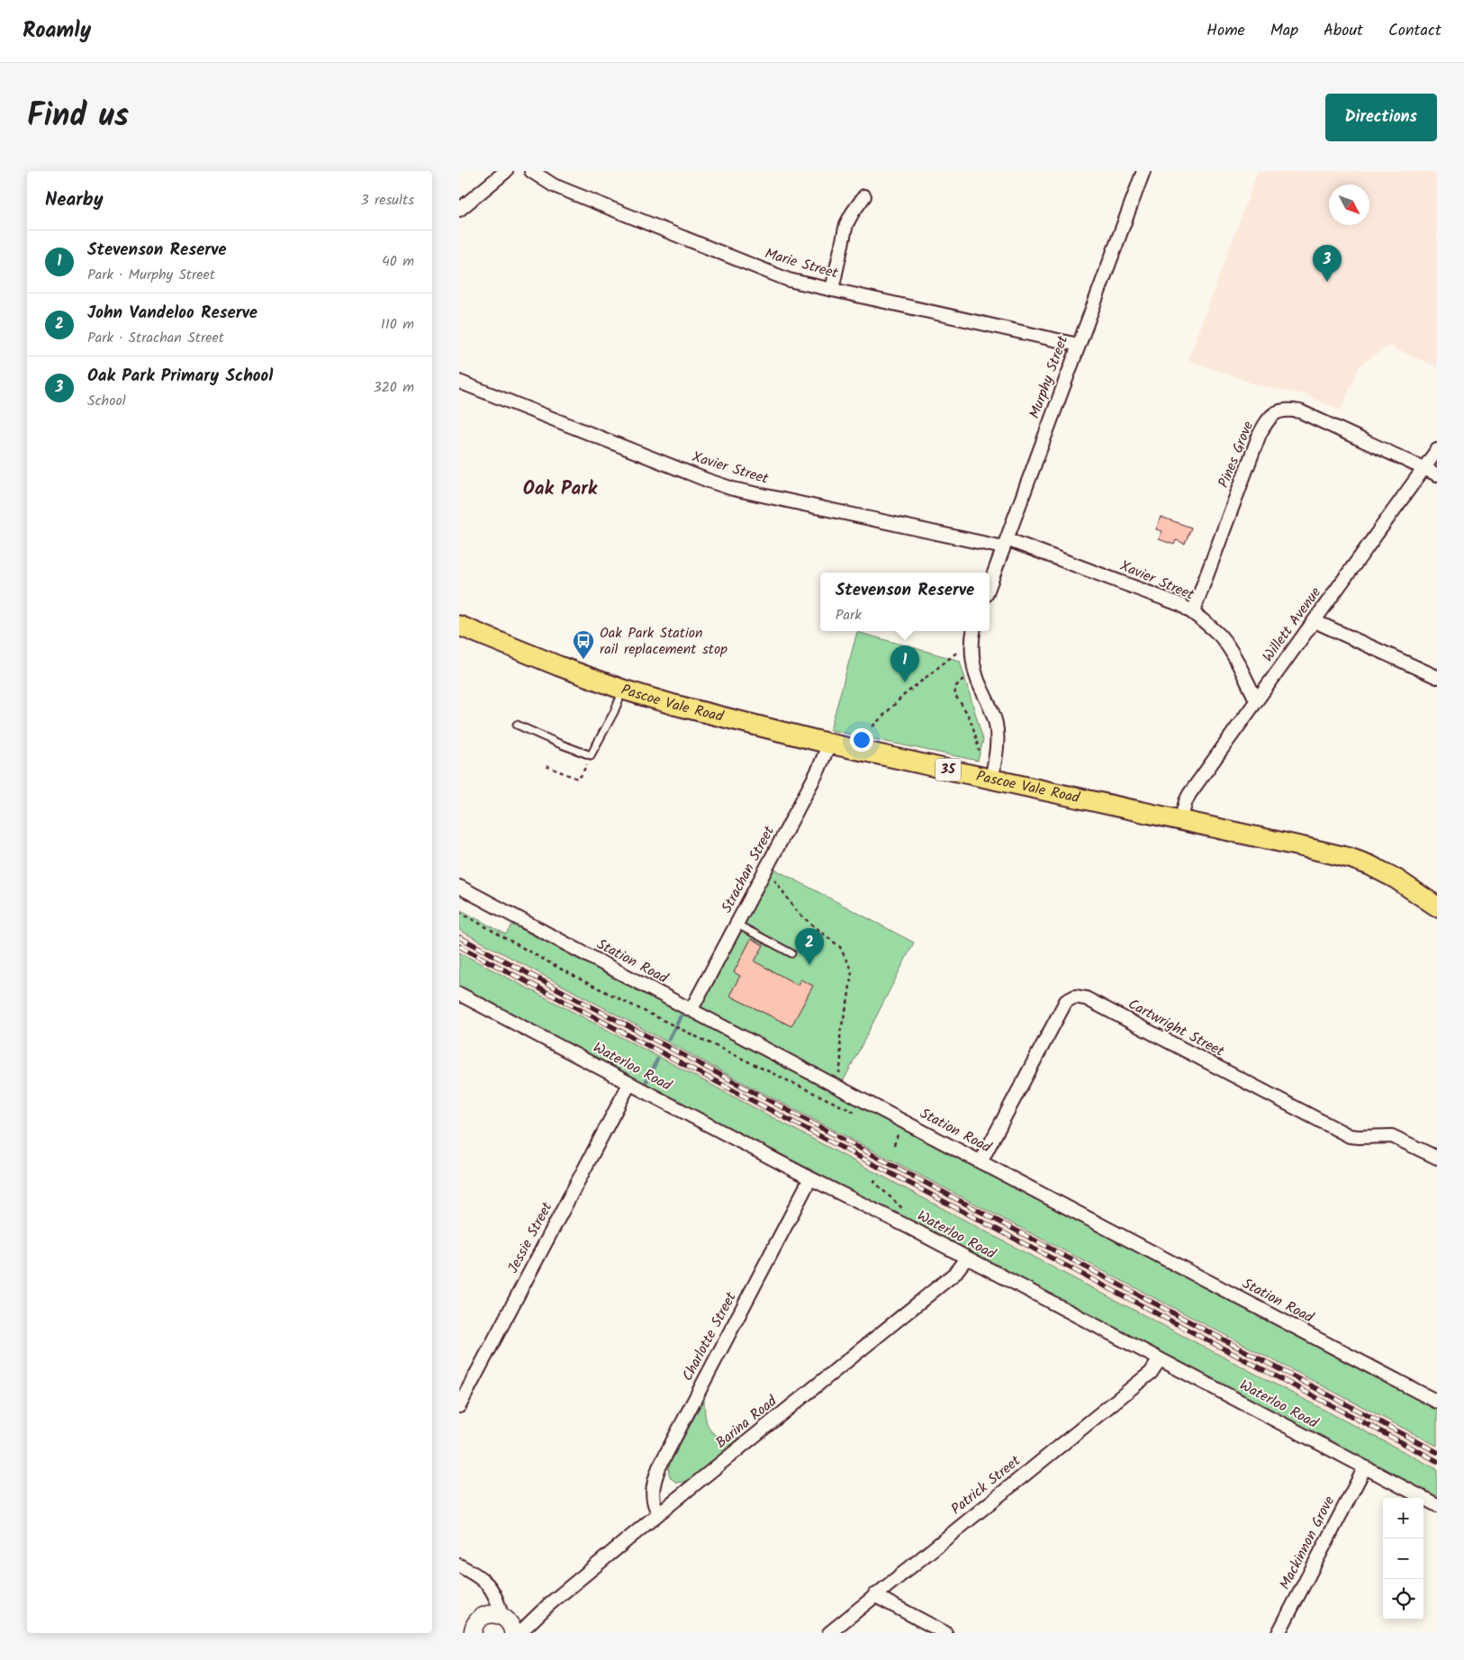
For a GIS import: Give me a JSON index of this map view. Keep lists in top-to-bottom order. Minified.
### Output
{"streets":{"main road":["Pascoe Vale Road","35"],"street":["Marie Street","Murphy Street","Pines Grove","Xavier Street","Willett Avenue","Strachan Street","Station Road","Cartwright Street","Waterloo Road","Jessie Street","Charlotte Street","Barina Road","Patrick Street","Mackinnon Grove"]},"crossings":[["Marie Street","Murphy Street"],["Murphy Street","Xavier Street"],["Pines Grove","Xavier Street"],["Pines Grove","Willett Avenue"],["Xavier Street","Willett Avenue"],["Willett Avenue","Pascoe Vale Road"],["Pascoe Vale Road","Strachan Street"],["Strachan Street","Station Road"],["Station Road","Cartwright Street"],["Waterloo Road","Jessie Street"],["Waterloo Road","Charlotte Street"],["Waterloo Road","Barina Road"],["Waterloo Road","Patrick Street"],["Waterloo Road","Mackinnon Grove"],["Charlotte Street","Barina Road"]],"districts":["Oak Park"],"places":{"bus stop":["Oak Park Station rail replacement stop"]},"north":"bottom right","page":{"header":"Roamly","nav":["Home","Map","About","Contact"],"title":"Find us","buttons":"Directions","heading":["Nearby","3 results"],"list":[{"mark":"1","name":"Stevenson Reserve","note":"Park · Murphy Street","value":"40 m"},{"mark":"2","name":"John Vandeloo Reserve","note":"Park · Strachan Street","value":"110 m"},{"mark":"3","name":"Oak Park Primary School","note":"School","value":"320 m"}],"pins":["3","1","2"],"popup":["Stevenson Reserve","Park"],"map_buttons":["+","−"]}}
